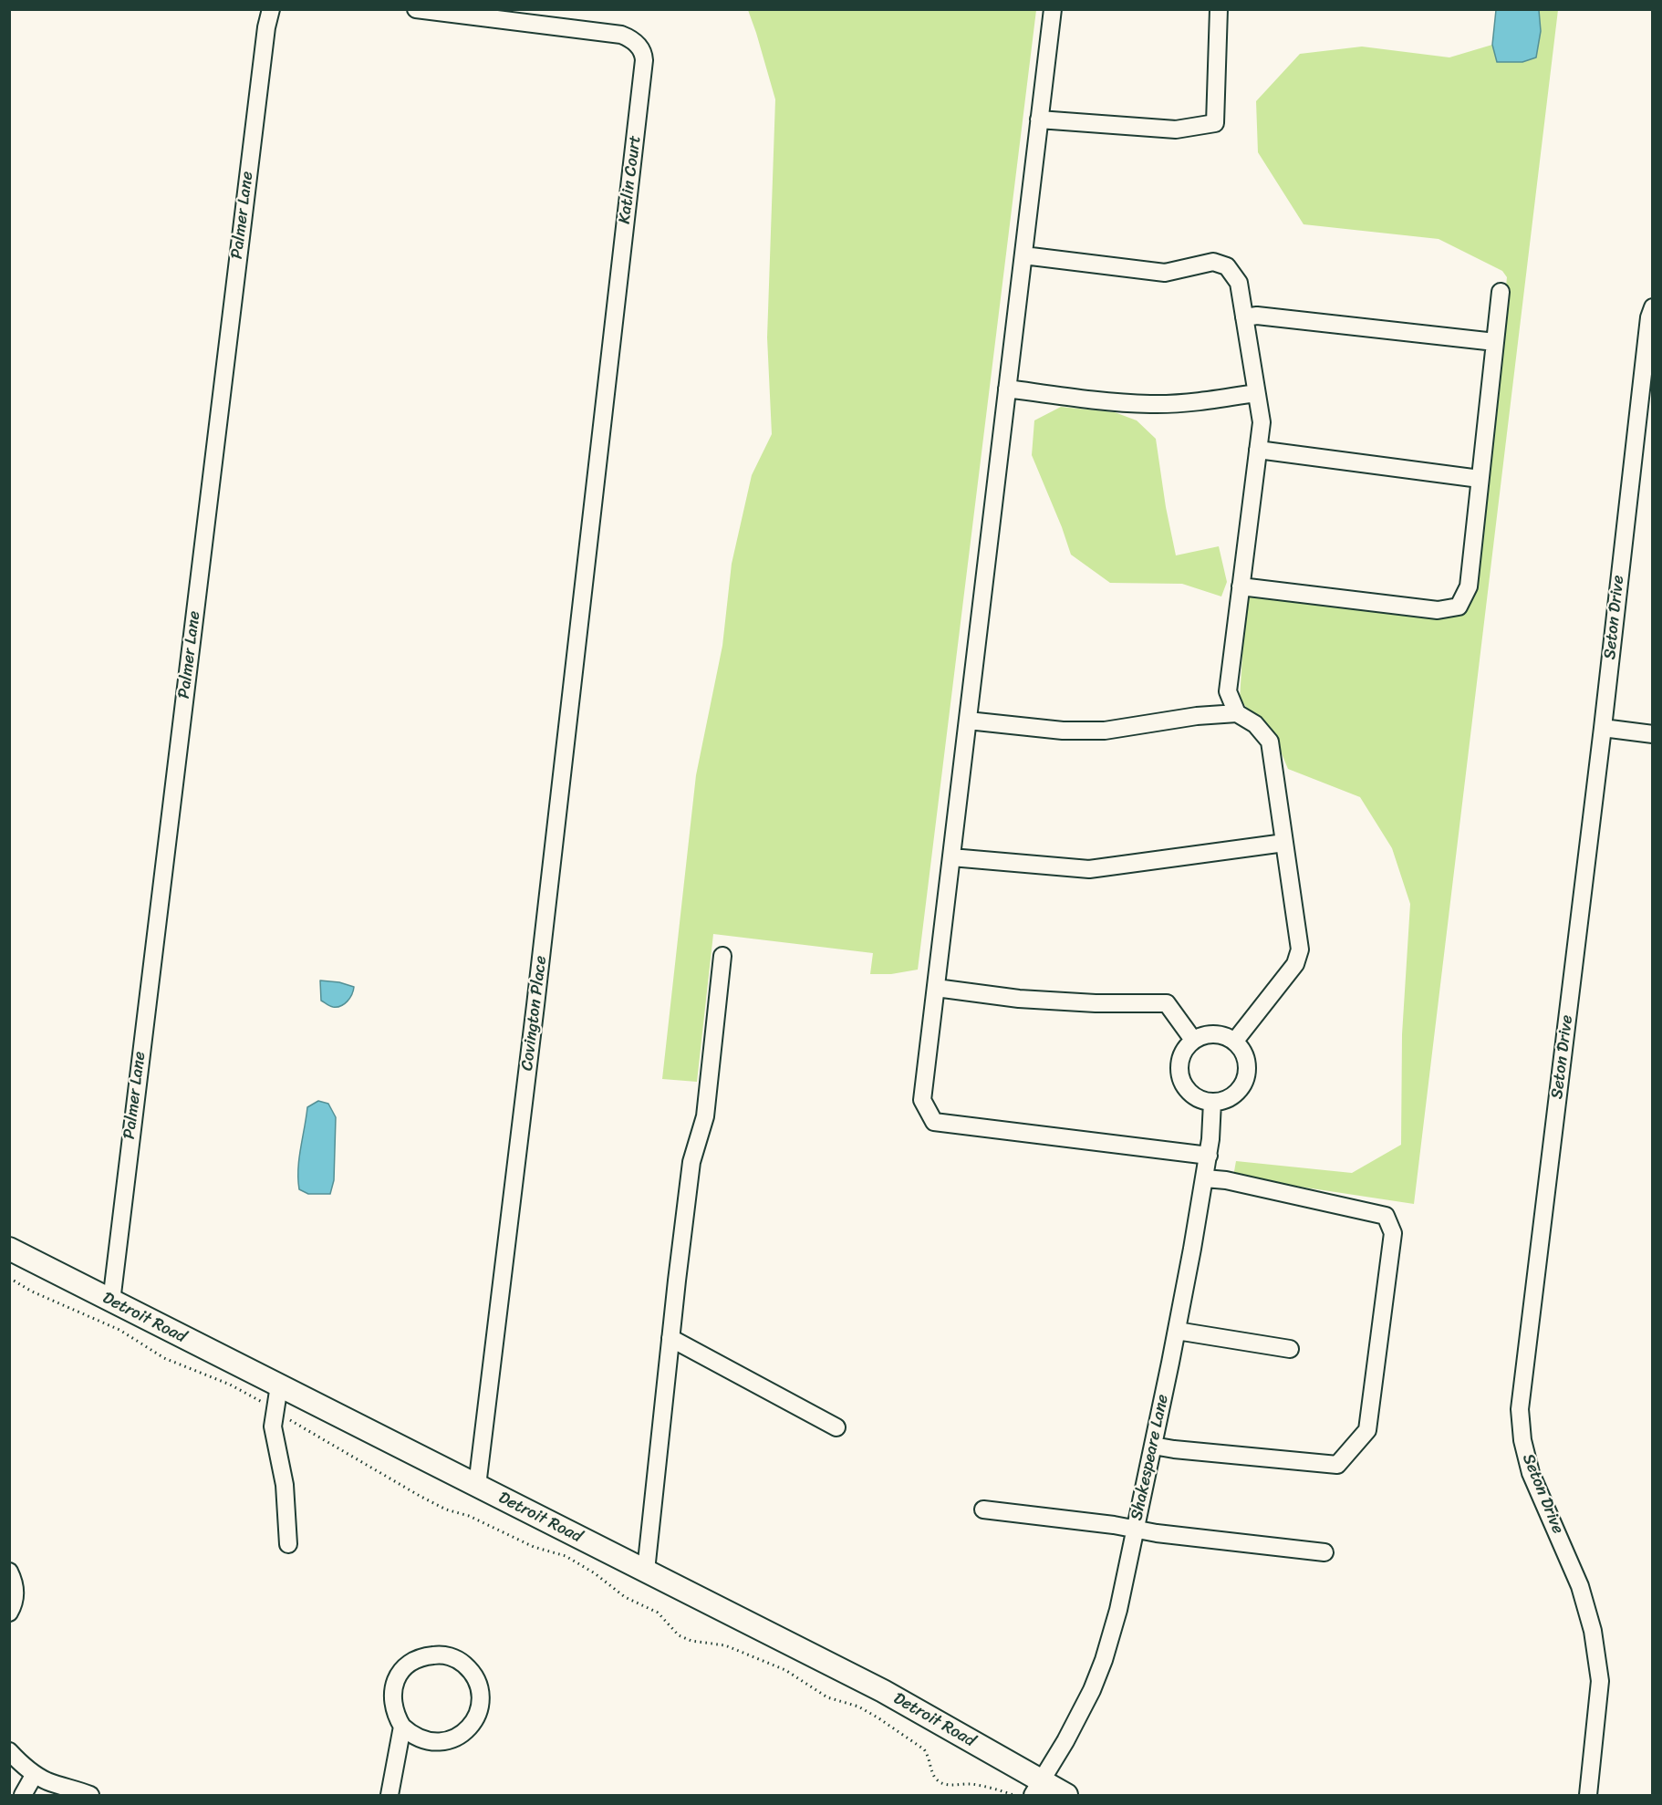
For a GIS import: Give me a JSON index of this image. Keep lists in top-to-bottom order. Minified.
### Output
{"streets":{"main road":["Detroit Road"],"street":["Katlin Court","Palmer Lane","Seton Drive","Covington Place","Shakespeare Lane"]},"crossings":[["Katlin Court","Covington Place"],["Palmer Lane","Detroit Road"],["Covington Place","Detroit Road"],["Detroit Road","Shakespeare Lane"]]}
